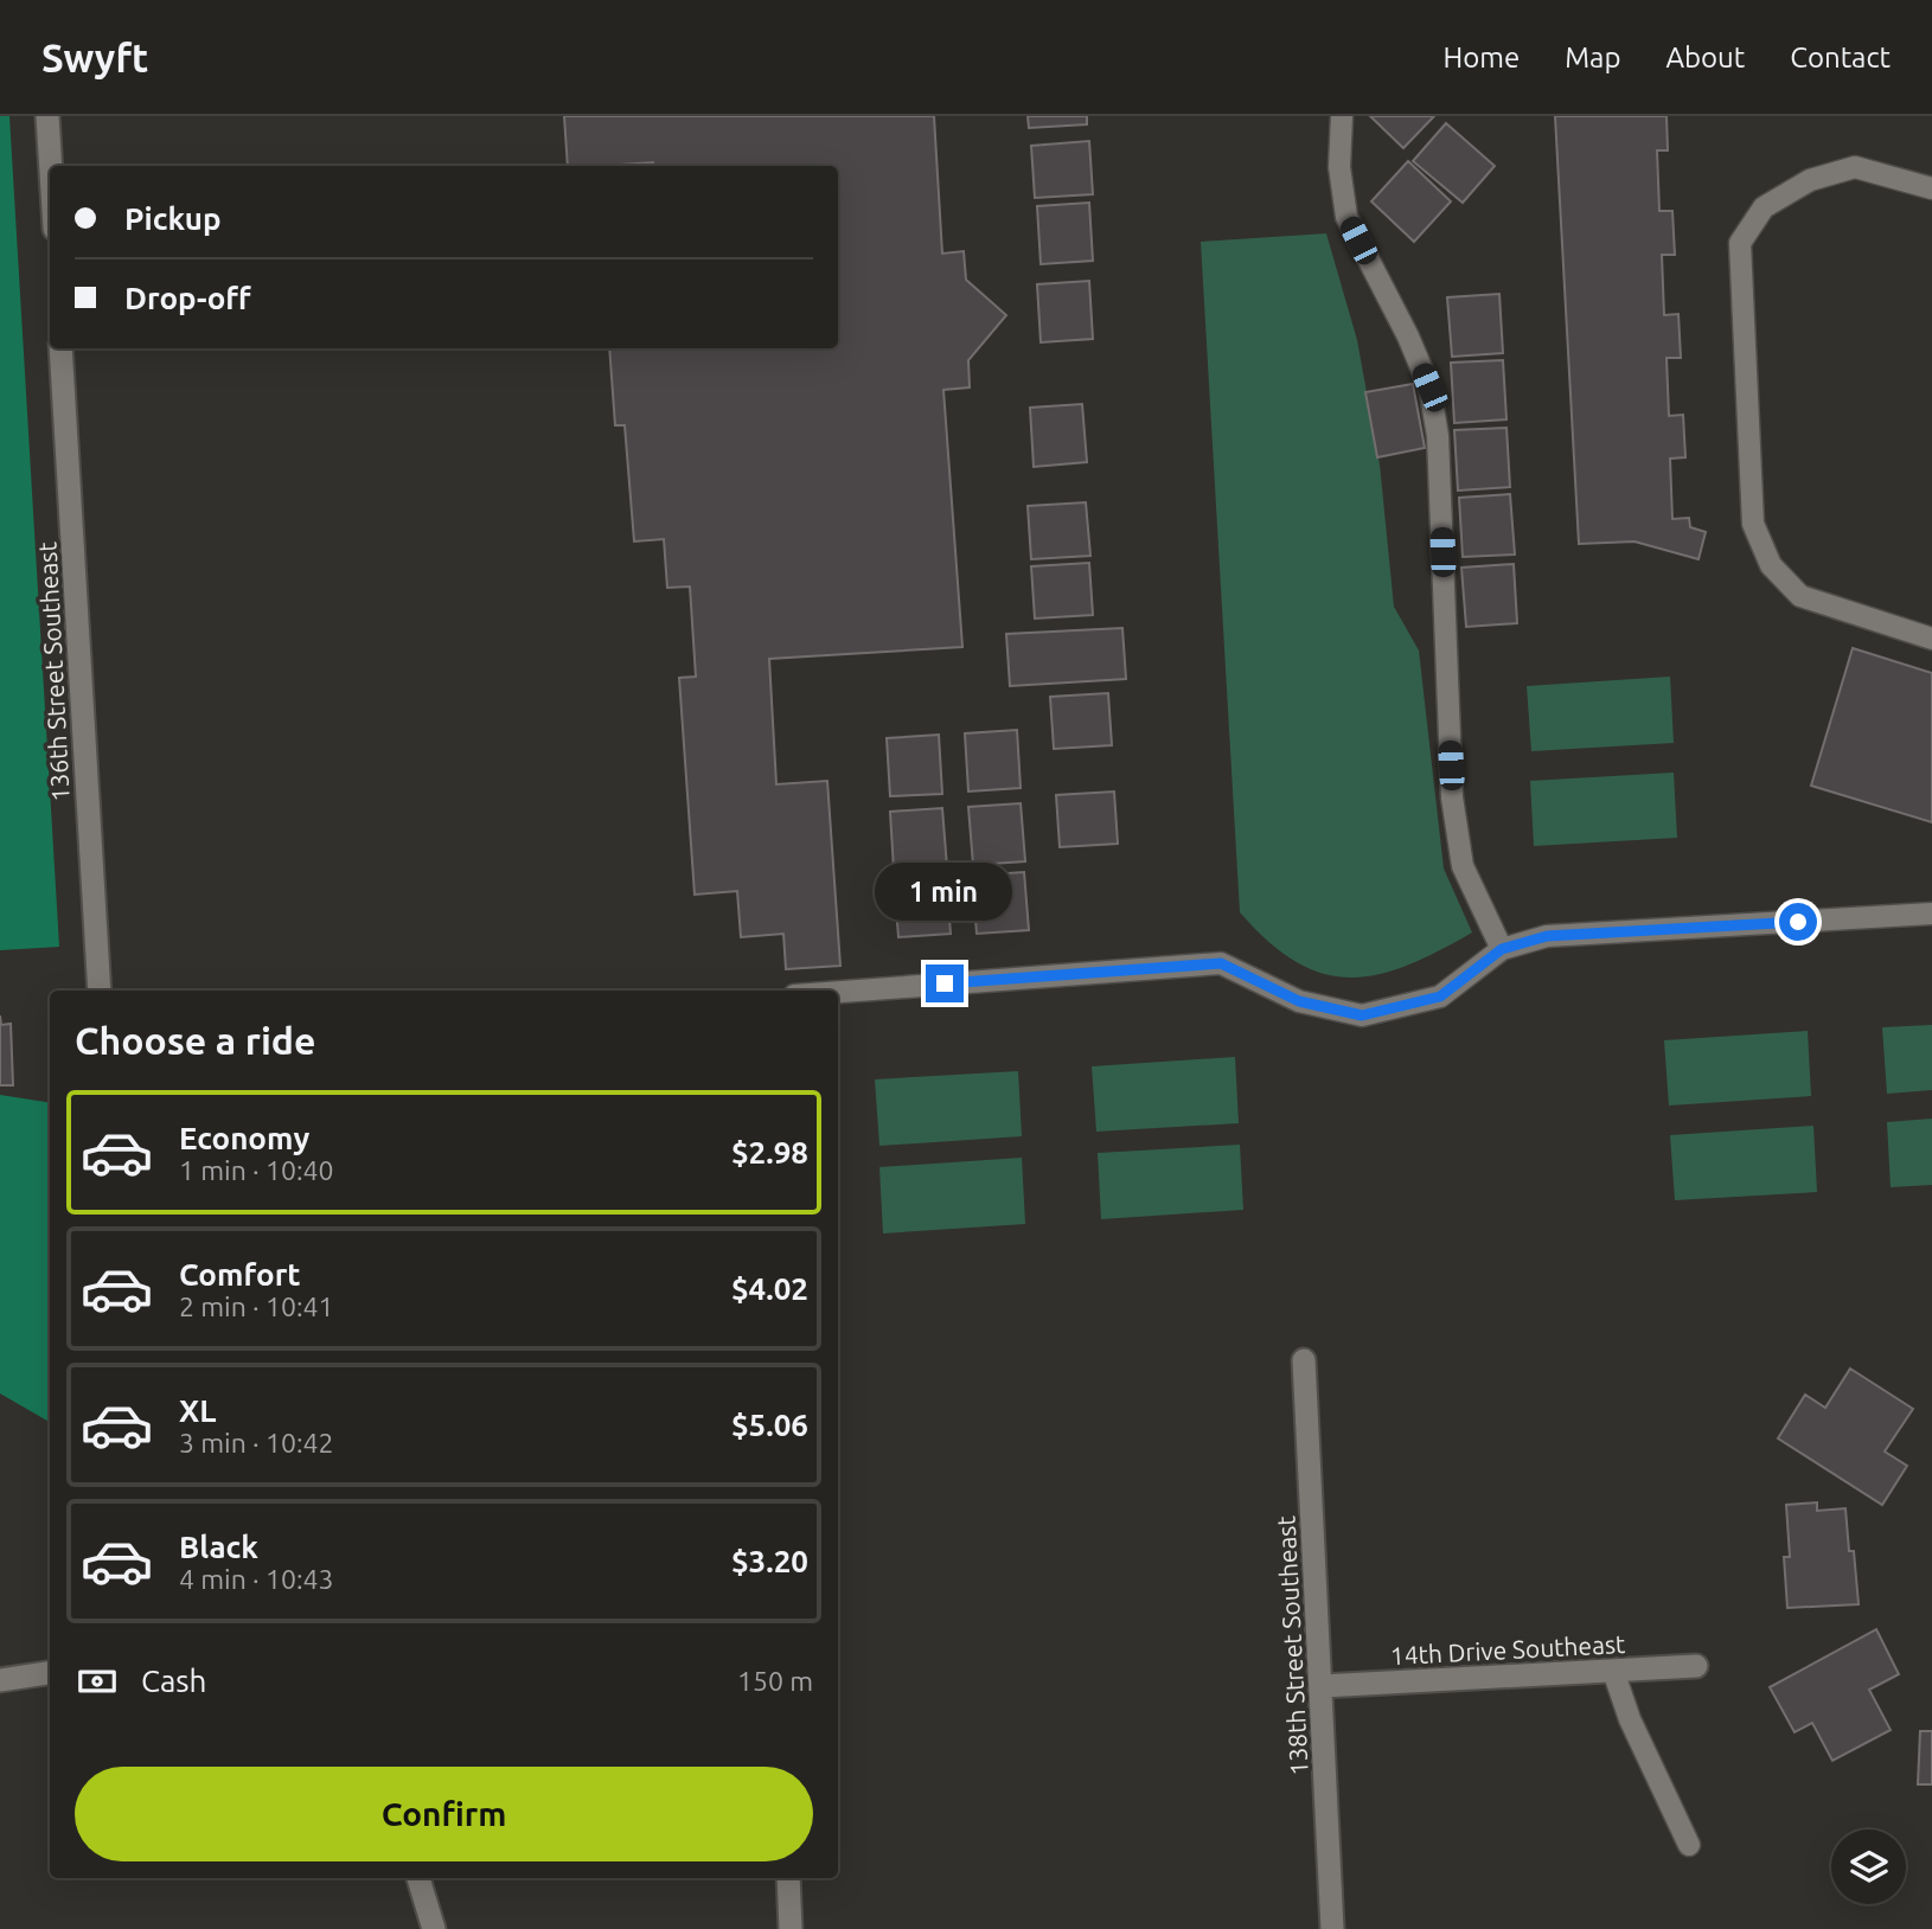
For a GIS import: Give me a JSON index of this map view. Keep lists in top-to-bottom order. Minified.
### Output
{"streets":{"street":["136th Street Southeast","138th Street Southeast","14th Drive Southeast"]},"crossings":[["138th Street Southeast","14th Drive Southeast"]],"page":{"header":"Swyft","nav":["Home","Map","About","Contact"],"banner":["Pickup","Drop-off"],"bubble":"1 min","heading":"Choose a ride","list":[{"name":"Economy","note":"1 min · 10:40","value":"$2.98"},{"name":"Comfort","note":"2 min · 10:41","value":"$4.02"},{"name":"XL","note":"3 min · 10:42","value":"$5.06"},{"name":"Black","note":"4 min · 10:43","value":"$3.20"}],"pay":["Cash","150 m"],"buttons":"Confirm"}}
